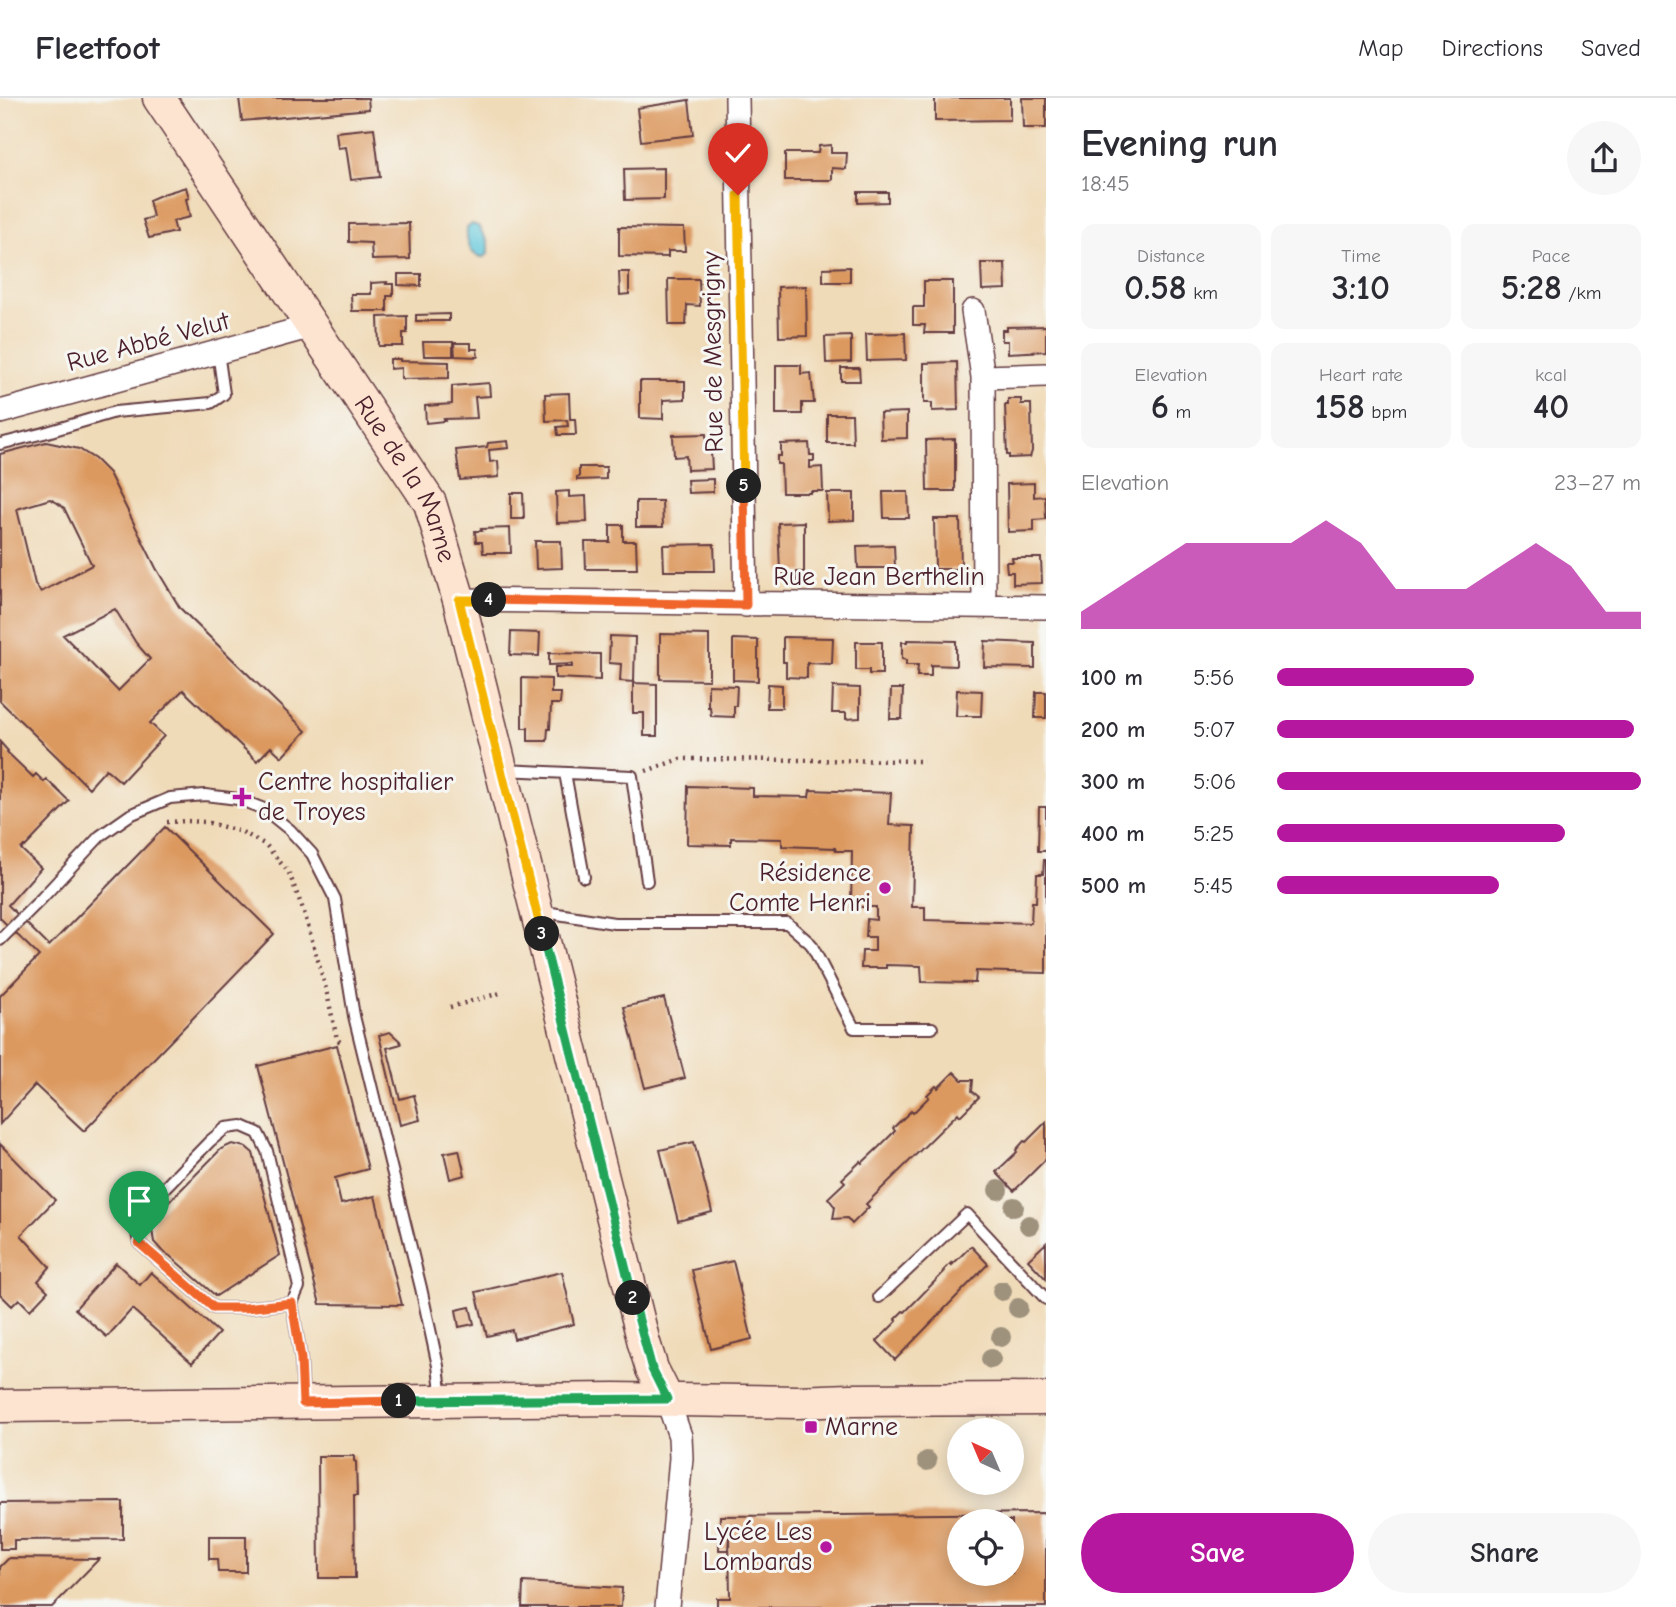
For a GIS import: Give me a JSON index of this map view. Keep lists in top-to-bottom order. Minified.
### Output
{"streets":{"street":["Rue Abbé Velut","Rue de Mesgrigny","Rue de la Marne","Rue Jean Berthelin"]},"crossings":[["Rue Abbé Velut","Rue de la Marne"],["Rue de Mesgrigny","Rue Jean Berthelin"],["Rue de la Marne","Rue Jean Berthelin"]],"places":{"health":["Centre hospitalier de Troyes"],"other":["Résidence Comte Henri","Lycée Les Lombards"],"transit":["Marne"]},"north":"top left","page":{"header":"Fleetfoot","nav":["Map","Directions","Saved"],"heading":["Evening run","18:45"],"stats":[["Distance","0.58 km"],["Time","3:10"],["Pace","5:28 /km"],["Elevation","6 m"],["Heart rate","158 bpm"],["kcal","40"]],"chart":["Elevation","23–27 m"],"pins":["5","4","3","2","1"],"list":[{"name":"100 m","note":"5:56"},{"name":"200 m","note":"5:07"},{"name":"300 m","note":"5:06"},{"name":"400 m","note":"5:25"},{"name":"500 m","note":"5:45"}],"buttons":["Save","Share"]}}
